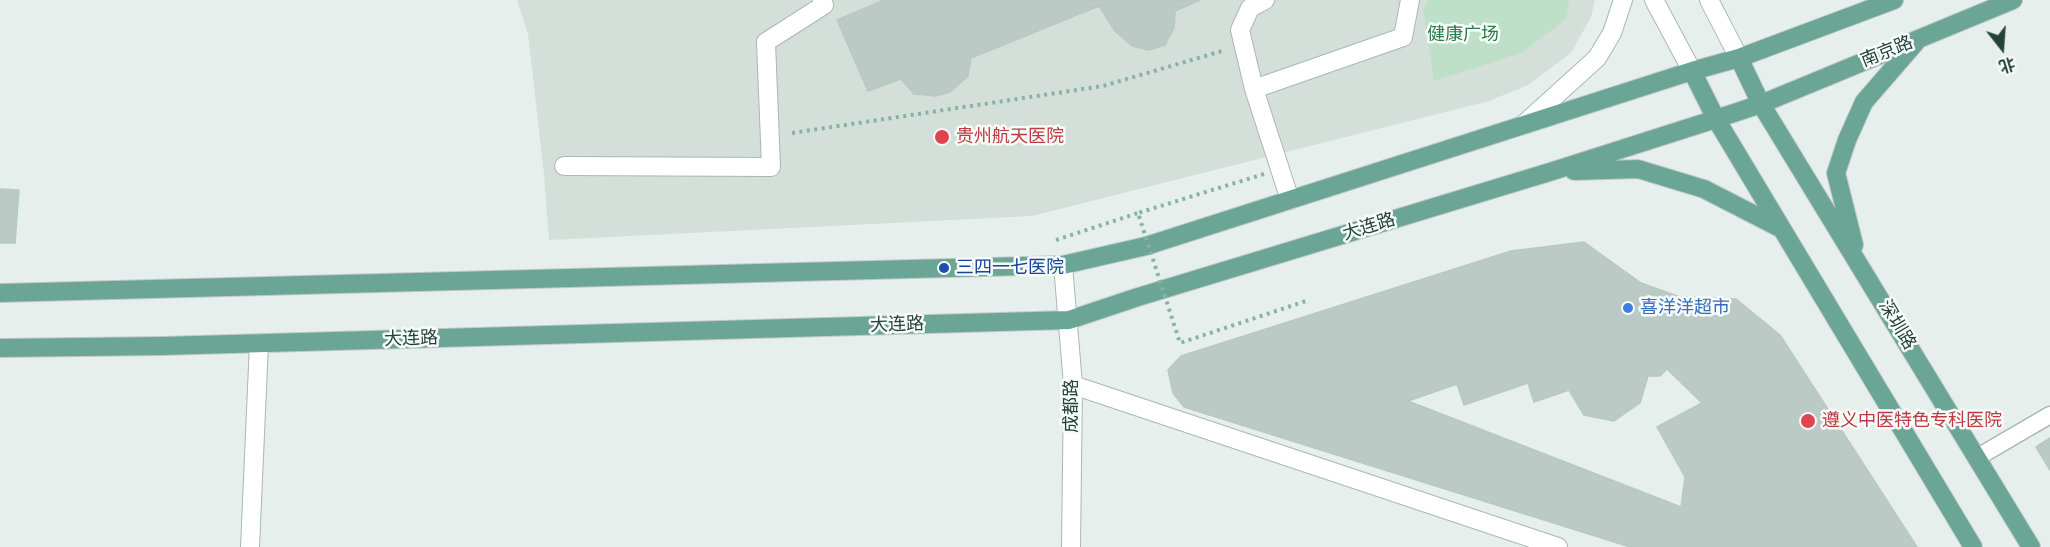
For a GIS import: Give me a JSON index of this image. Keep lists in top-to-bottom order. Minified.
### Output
{"streets":{"main road":["南京路","大连路","深圳路"],"street":["成都路"]},"crossings":[["南京路","大连路"],["南京路","深圳路"],["大连路","深圳路"],["大连路","成都路"]],"parks":["健康广场"],"places":["贵州航天医院","三四一七医院","喜洋洋超市","遵义中医特色专科医院"],"north":"bottom"}
